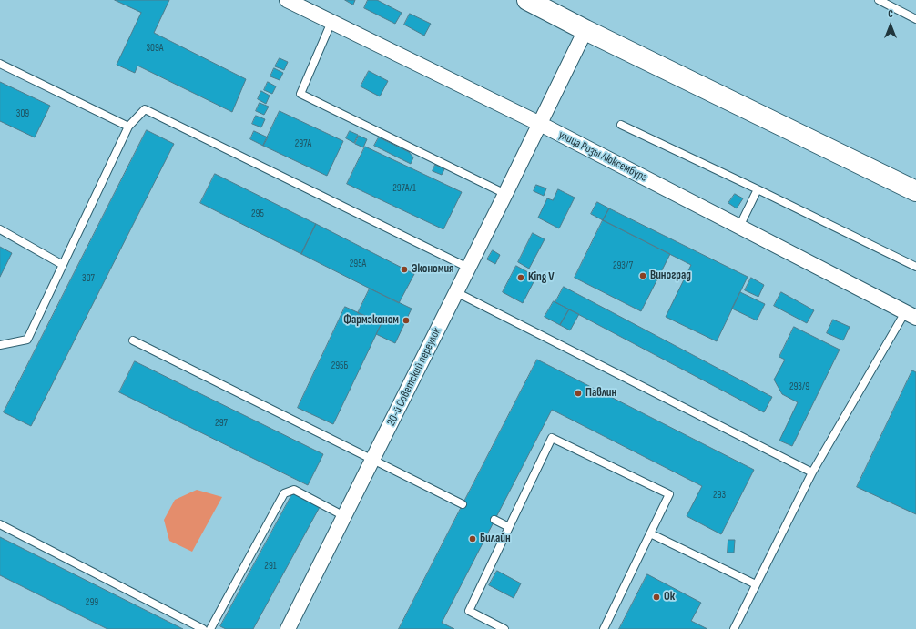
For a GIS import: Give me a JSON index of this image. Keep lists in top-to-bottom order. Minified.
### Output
{"streets":{"street":["улица Розы Люксембург","20-й Советский переулок"]},"crossings":[["улица Розы Люксембург","20-й Советский переулок"]],"places":["Экономия","Виноград","King V","Фармэконом","Павлин","Билайн","Ок"],"house_numbers":["309А","309","297А","297А/1","295","295А","293/7","307","295Б","293/9","297","293","291","299"],"north":"top"}
